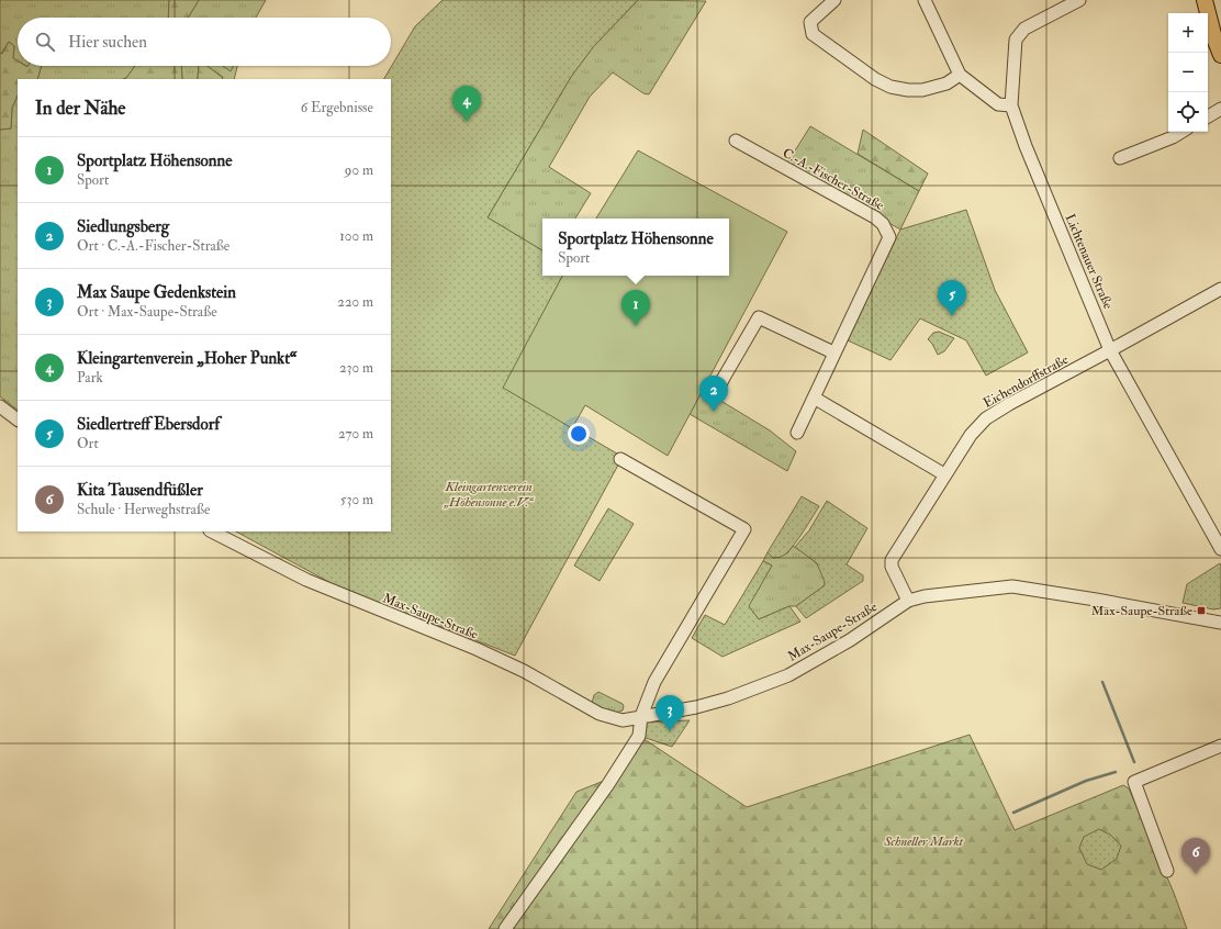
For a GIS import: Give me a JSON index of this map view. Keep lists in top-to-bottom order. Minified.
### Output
{"streets":{"street":["C.-A.-Fischer-Straße","Lichtenauer Straße","Eichendorffstraße","Max-Saupe-Straße"]},"crossings":[["Lichtenauer Straße","Eichendorffstraße"],["Eichendorffstraße","Max-Saupe-Straße"]],"parks":["Kleingartenverein „Höhensonne e.V.“","Schneller Markt"],"places":{"transit":["Max-Saupe-Straße"]},"page":{"map_buttons":["+","−"],"search":"Hier suchen","heading":["In der Nähe","6 Ergebnisse"],"pins":["4","5","1","2","3","6"],"list":[{"mark":"1","name":"Sportplatz Höhensonne","note":"Sport","value":"90 m"},{"mark":"2","name":"Siedlungsberg","note":"Ort · C.-A.-Fischer-Straße","value":"100 m"},{"mark":"3","name":"Max Saupe Gedenkstein","note":"Ort · Max-Saupe-Straße","value":"220 m"},{"mark":"4","name":"Kleingartenverein „Hoher Punkt“","note":"Park","value":"230 m"},{"mark":"5","name":"Siedlertreff Ebersdorf","note":"Ort","value":"270 m"},{"mark":"6","name":"Kita Tausendfüßler","note":"Schule · Herweghstraße","value":"530 m"}],"popup":["Sportplatz Höhensonne","Sport"]}}
